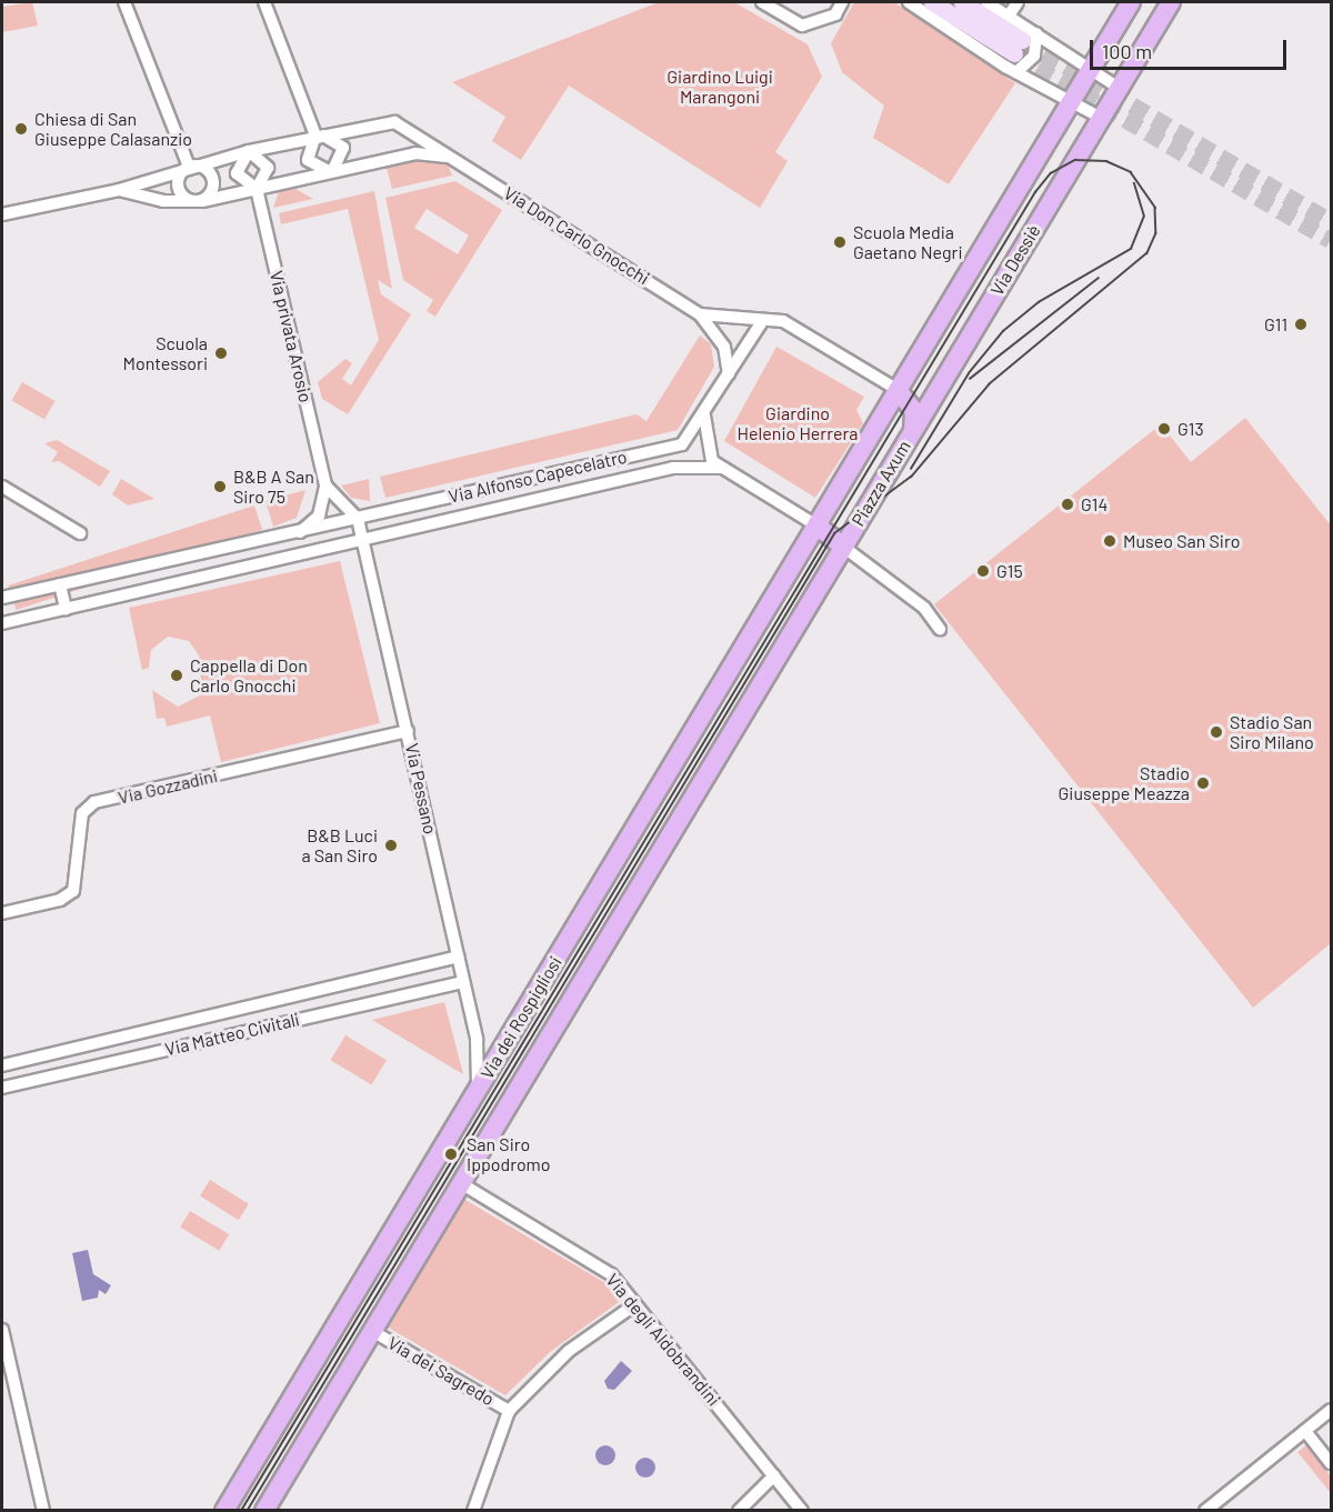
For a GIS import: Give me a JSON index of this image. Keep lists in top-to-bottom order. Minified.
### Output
{"streets":{"main road":["Via Dessiè","Piazza Axum","Via dei Rospigliosi"],"street":["Via Don Carlo Gnocchi","Via privata Arosio","Via Alfonso Capecelatro","Via Gozzadini","Via Pessano","Via Matteo Civitali","Via degli Aldobrandini","Via dei Sagredo"]},"crossings":[["Via Don Carlo Gnocchi","Via privata Arosio"],["Via Don Carlo Gnocchi","Piazza Axum"],["Via Dessiè","Piazza Axum"],["Via privata Arosio","Via Alfonso Capecelatro"],["Via Alfonso Capecelatro","Piazza Axum"],["Via Alfonso Capecelatro","Via Pessano"],["Piazza Axum","Via dei Rospigliosi"],["Via Gozzadini","Via Pessano"],["Via Pessano","Via dei Rospigliosi"],["Via Pessano","Via Matteo Civitali"],["Via dei Rospigliosi","Via degli Aldobrandini"],["Via dei Rospigliosi","Via dei Sagredo"]],"parks":["Giardino Luigi Marangoni","Giardino Helenio Herrera"],"places":["Chiesa di San Giuseppe Calasanzio","Scuola Media Gaetano Negri","G11","Scuola Montessori","G13","B&B A San Siro 75","G14","Museo San Siro","G15","Cappella di Don Carlo Gnocchi","Stadio San Siro Milano","Stadio Giuseppe Meazza","B&B Luci a San Siro","San Siro Ippodromo"],"scale_bar":"100 m"}
